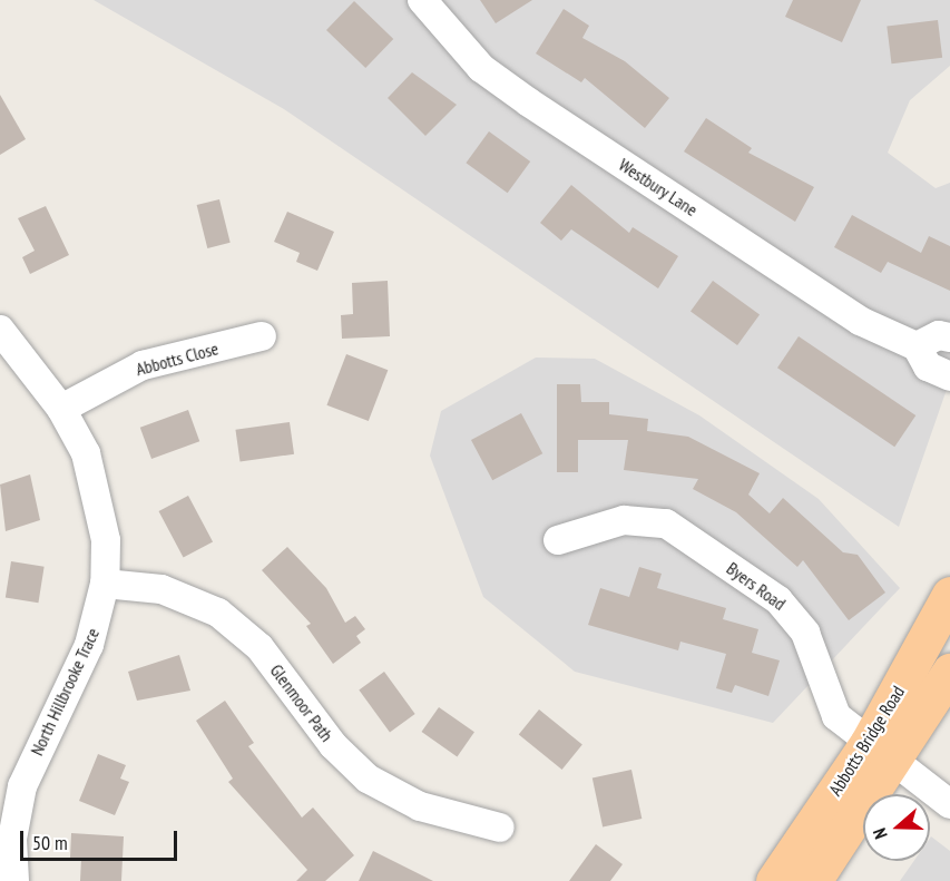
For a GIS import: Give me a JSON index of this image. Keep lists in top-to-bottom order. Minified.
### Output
{"streets":{"main road":["Abbotts Bridge Road"],"street":["Westbury Lane","Abbotts Close","Byers Road","North Hillbrooke Trace","Glenmoor Path"]},"crossings":[["Abbotts Close","North Hillbrooke Trace"],["Byers Road","Abbotts Bridge Road"],["North Hillbrooke Trace","Glenmoor Path"]],"scale_bar":"50 m","north":"left"}
